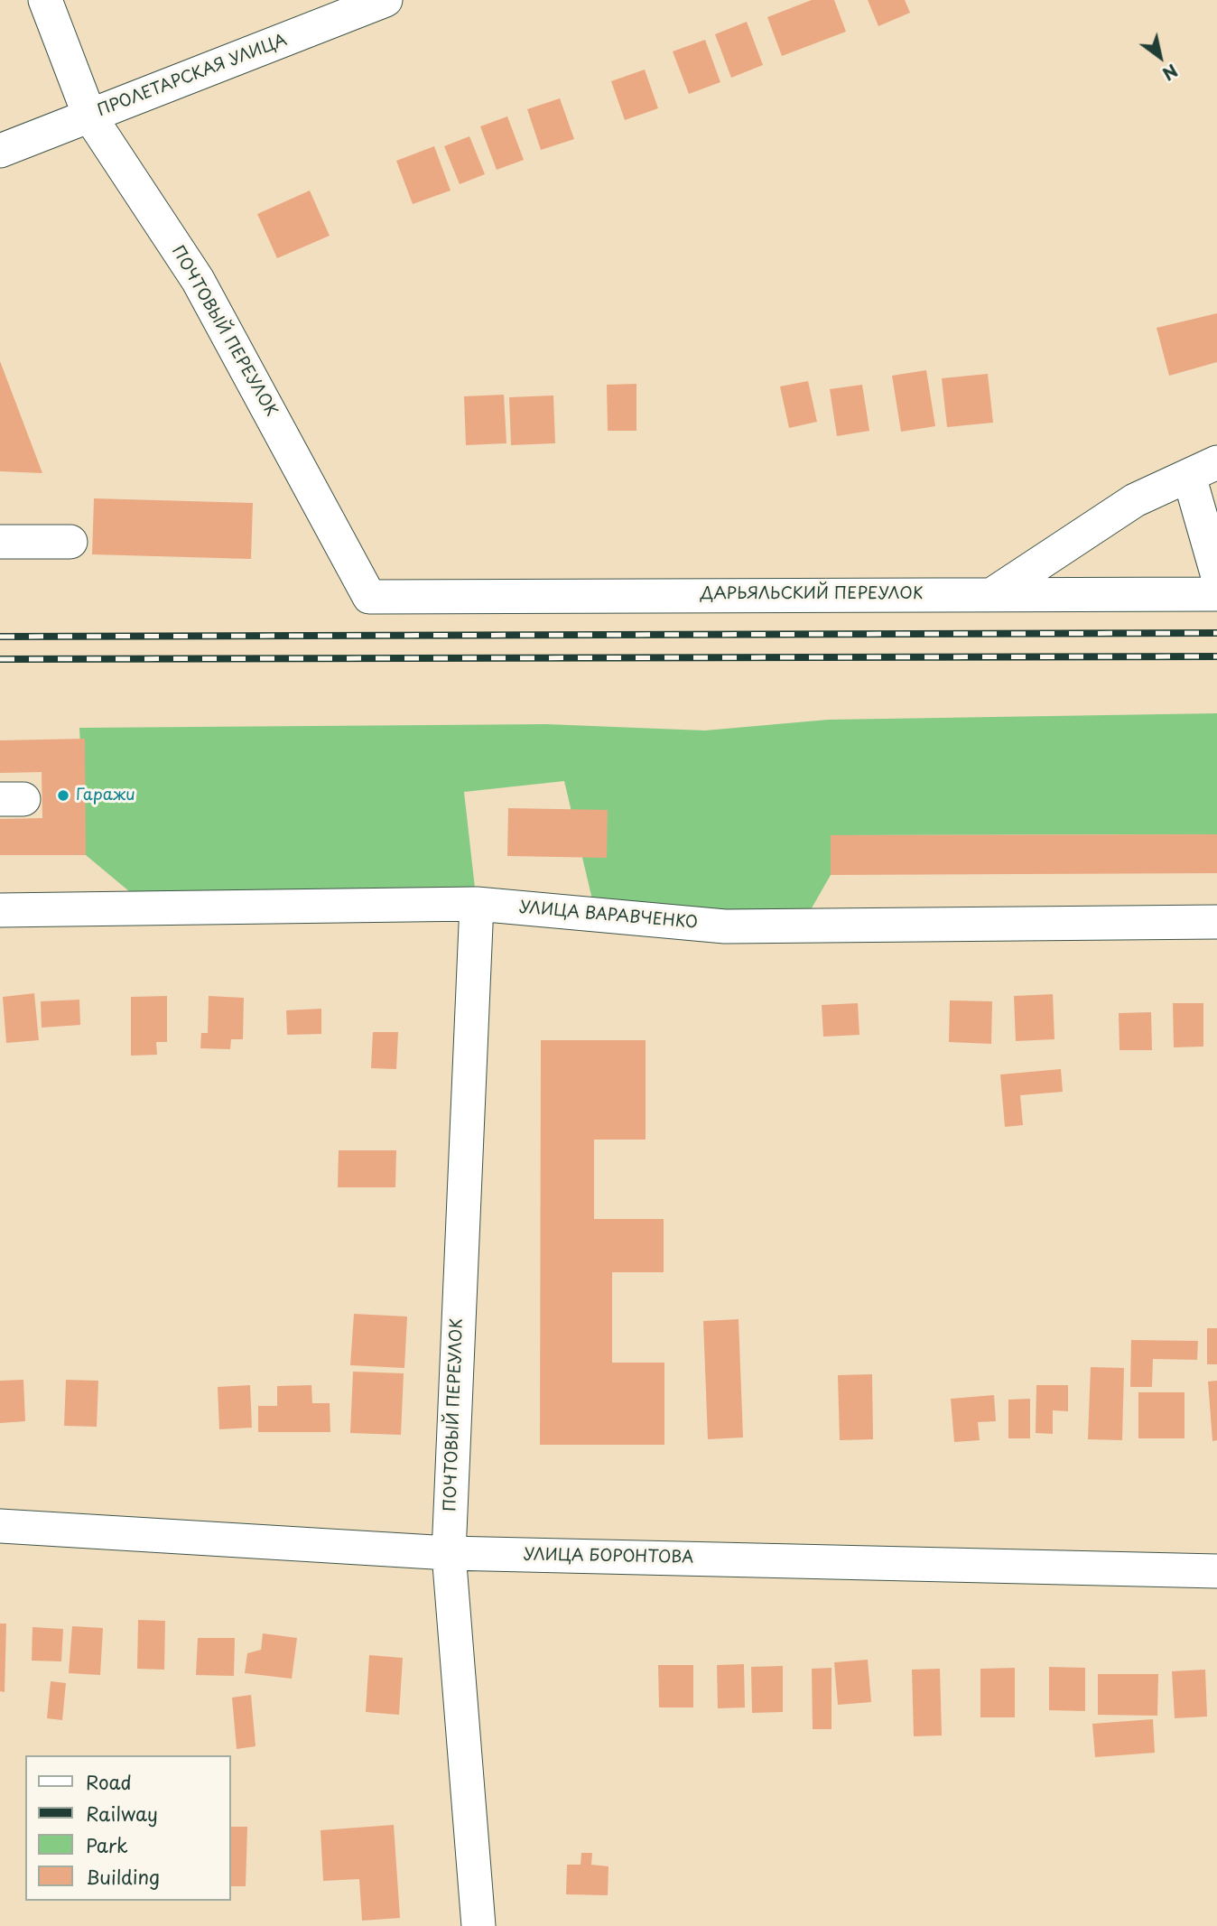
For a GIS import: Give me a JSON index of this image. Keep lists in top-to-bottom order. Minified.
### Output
{"streets":{"street":["ПРОЛЕТАРСКАЯ УЛИЦА","ПОЧТОВЫЙ ПЕРЕУЛОК","ДАРЬЯЛЬСКИЙ ПЕРЕУЛОК","УЛИЦА ВАРАВЧЕНКО","УЛИЦА БОРОНТОВА"]},"crossings":[["ПРОЛЕТАРСКАЯ УЛИЦА","ПОЧТОВЫЙ ПЕРЕУЛОК"],["ПОЧТОВЫЙ ПЕРЕУЛОК","ДАРЬЯЛЬСКИЙ ПЕРЕУЛОК"],["ПОЧТОВЫЙ ПЕРЕУЛОК","УЛИЦА ВАРАВЧЕНКО"],["ПОЧТОВЫЙ ПЕРЕУЛОК","УЛИЦА БОРОНТОВА"]],"places":["Гаражи"],"legend":["Road","Railway","Park","Building"],"north":"bottom right"}
